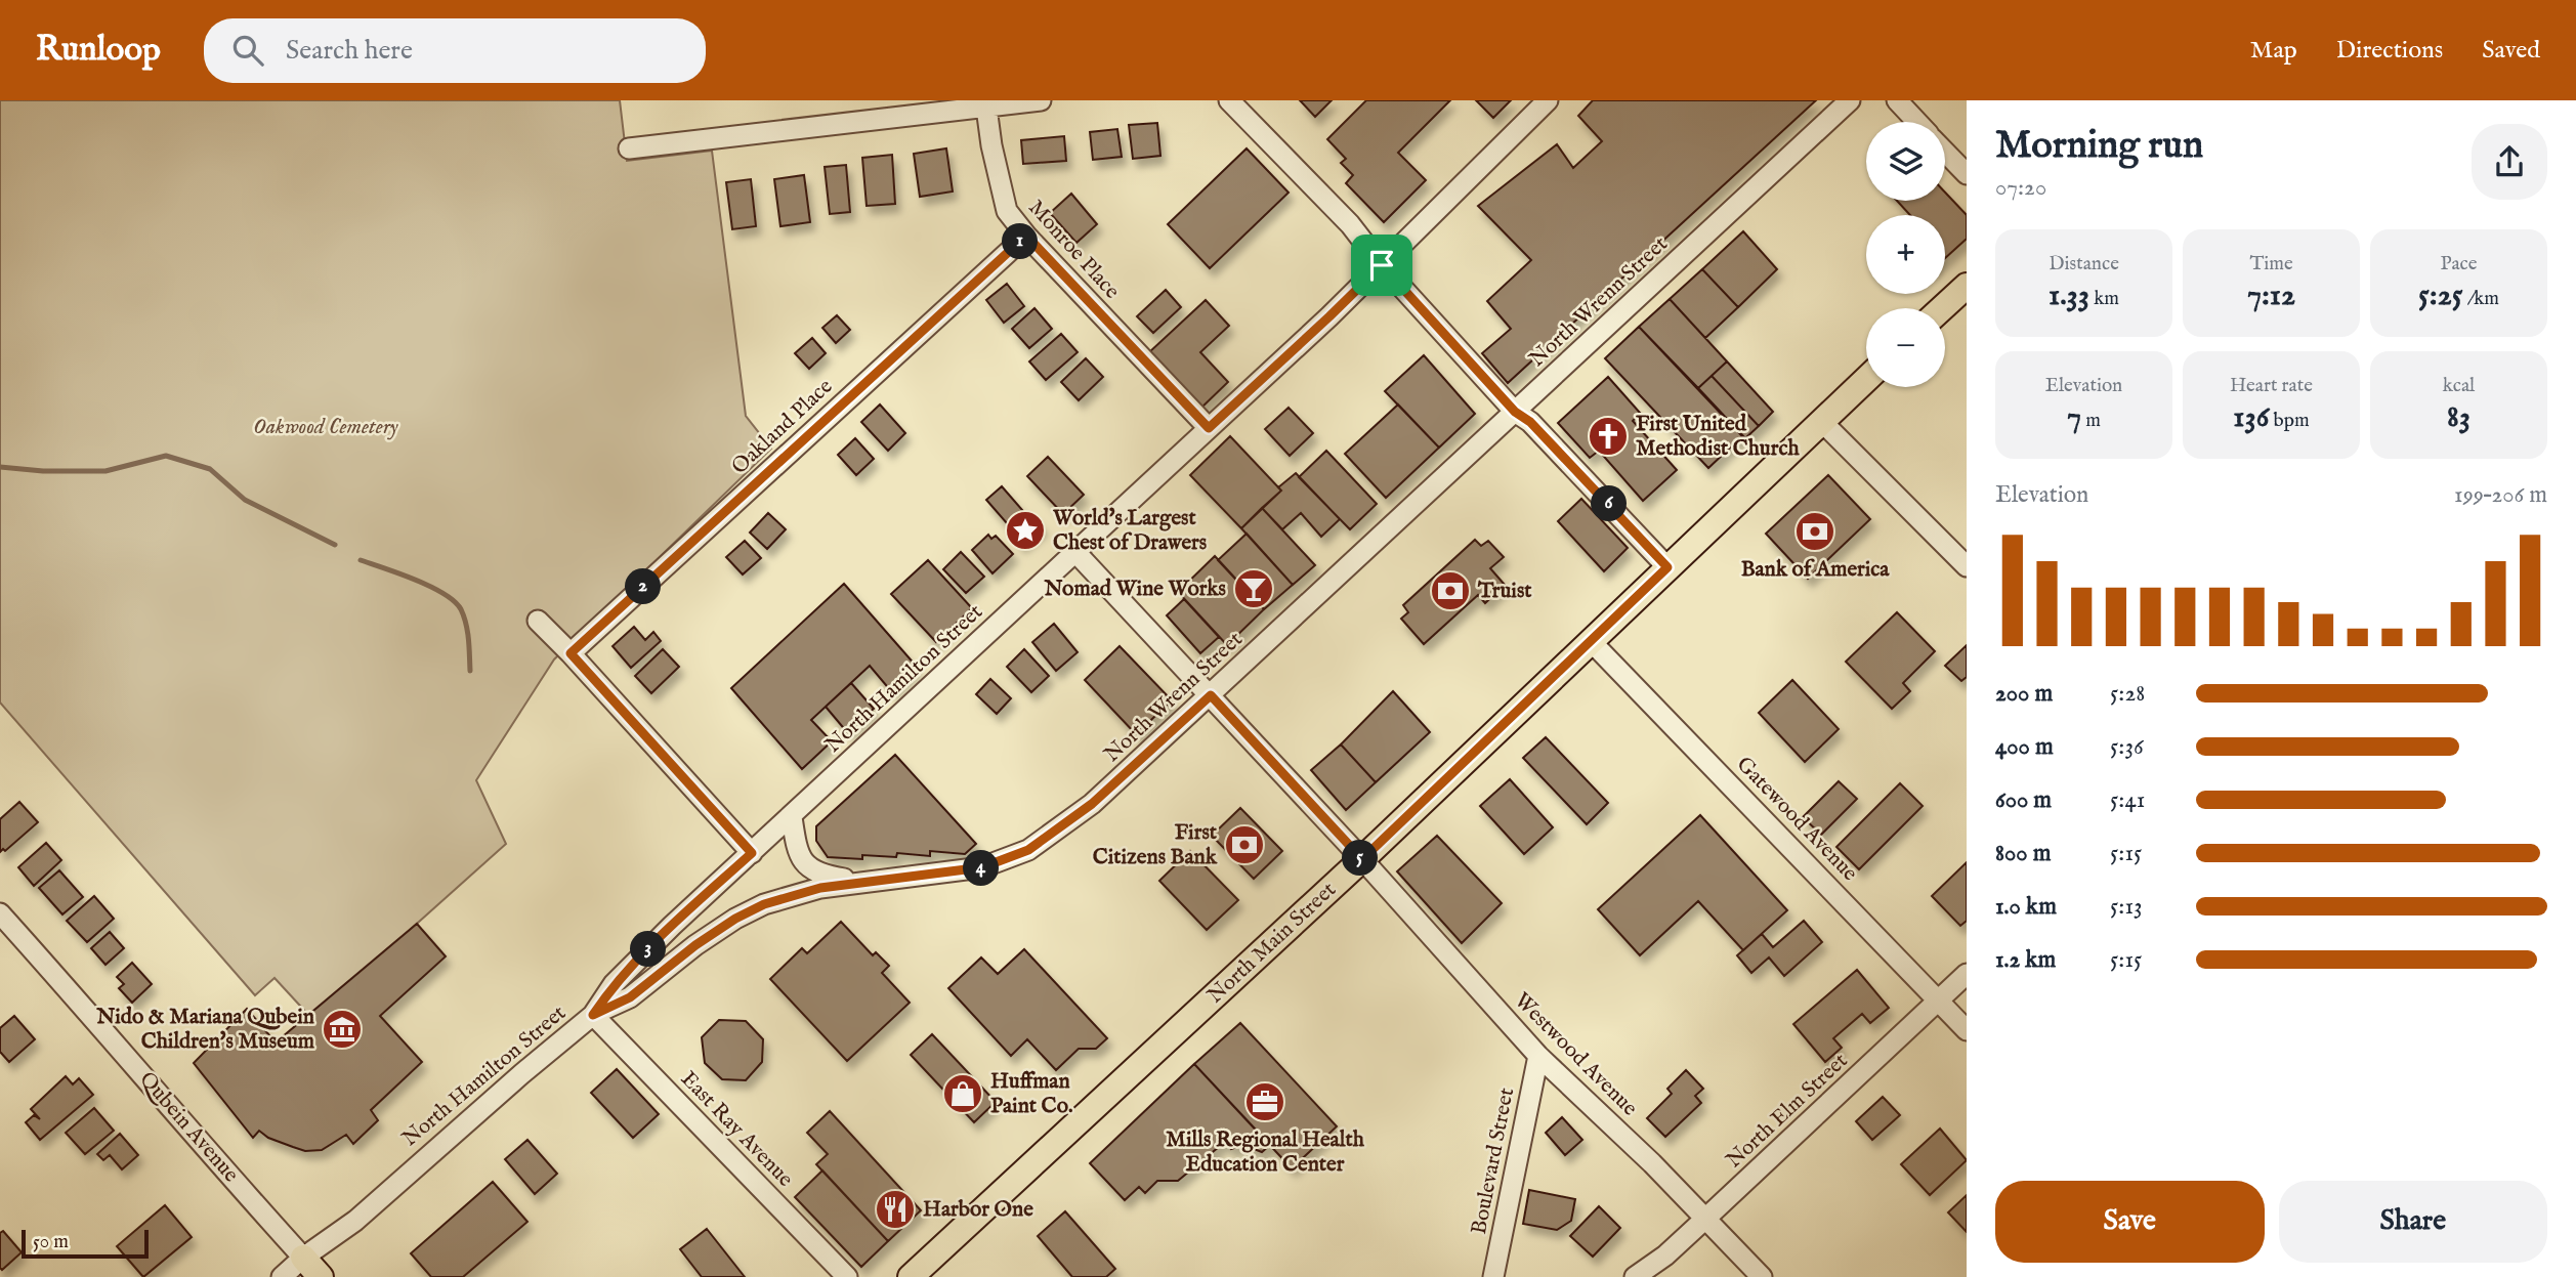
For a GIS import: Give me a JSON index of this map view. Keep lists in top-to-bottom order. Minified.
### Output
{"streets":{"main road":["North Main Street","Qubein Avenue"],"street":["Monroe Place","North Wrenn Street","Oakland Place","North Hamilton Street","Gatewood Avenue","Westwood Avenue","North Elm Street","East Ray Avenue","Boulevard Street"]},"crossings":[["Monroe Place","Oakland Place"],["Monroe Place","North Hamilton Street"],["North Wrenn Street","North Hamilton Street"],["North Wrenn Street","Westwood Avenue"],["North Wrenn Street","East Ray Avenue"],["North Hamilton Street","Westwood Avenue"],["North Hamilton Street","Qubein Avenue"],["North Hamilton Street","East Ray Avenue"],["Gatewood Avenue","North Main Street"],["Gatewood Avenue","North Elm Street"],["North Main Street","Westwood Avenue"],["Westwood Avenue","North Elm Street"],["Westwood Avenue","Boulevard Street"]],"parks":["Oakwood Cemetery"],"places":{"church":["First United Methodist Church"],"place":["World's Largest Chest of Drawers"],"bank":["Bank of America","Truist","First Citizens Bank"],"bar":["Nomad Wine Works"],"museum":["Nido & Mariana Qubein Children's Museum"],"shop":["Huffman Paint Co."],"office":["Mills Regional Health Education Center"],"restaurant":["Harbor One"]},"scale_bar":"50 m","page":{"header":"Runloop","search":"Search here","nav":["Map","Directions","Saved"],"heading":["Morning run","07:20"],"map_buttons":["+","−"],"stats":[["Distance","1.33 km"],["Time","7:12"],["Pace","5:25 /km"],["Elevation","7 m"],["Heart rate","136 bpm"],["kcal","83"]],"pins":["1","6","2","5","4","3"],"chart":["Elevation","199–206 m"],"list":[{"name":"200 m","note":"5:28"},{"name":"400 m","note":"5:36"},{"name":"600 m","note":"5:41"},{"name":"800 m","note":"5:15"},{"name":"1.0 km","note":"5:13"},{"name":"1.2 km","note":"5:15"}],"buttons":["Save","Share"],"scale":"50 m"}}
